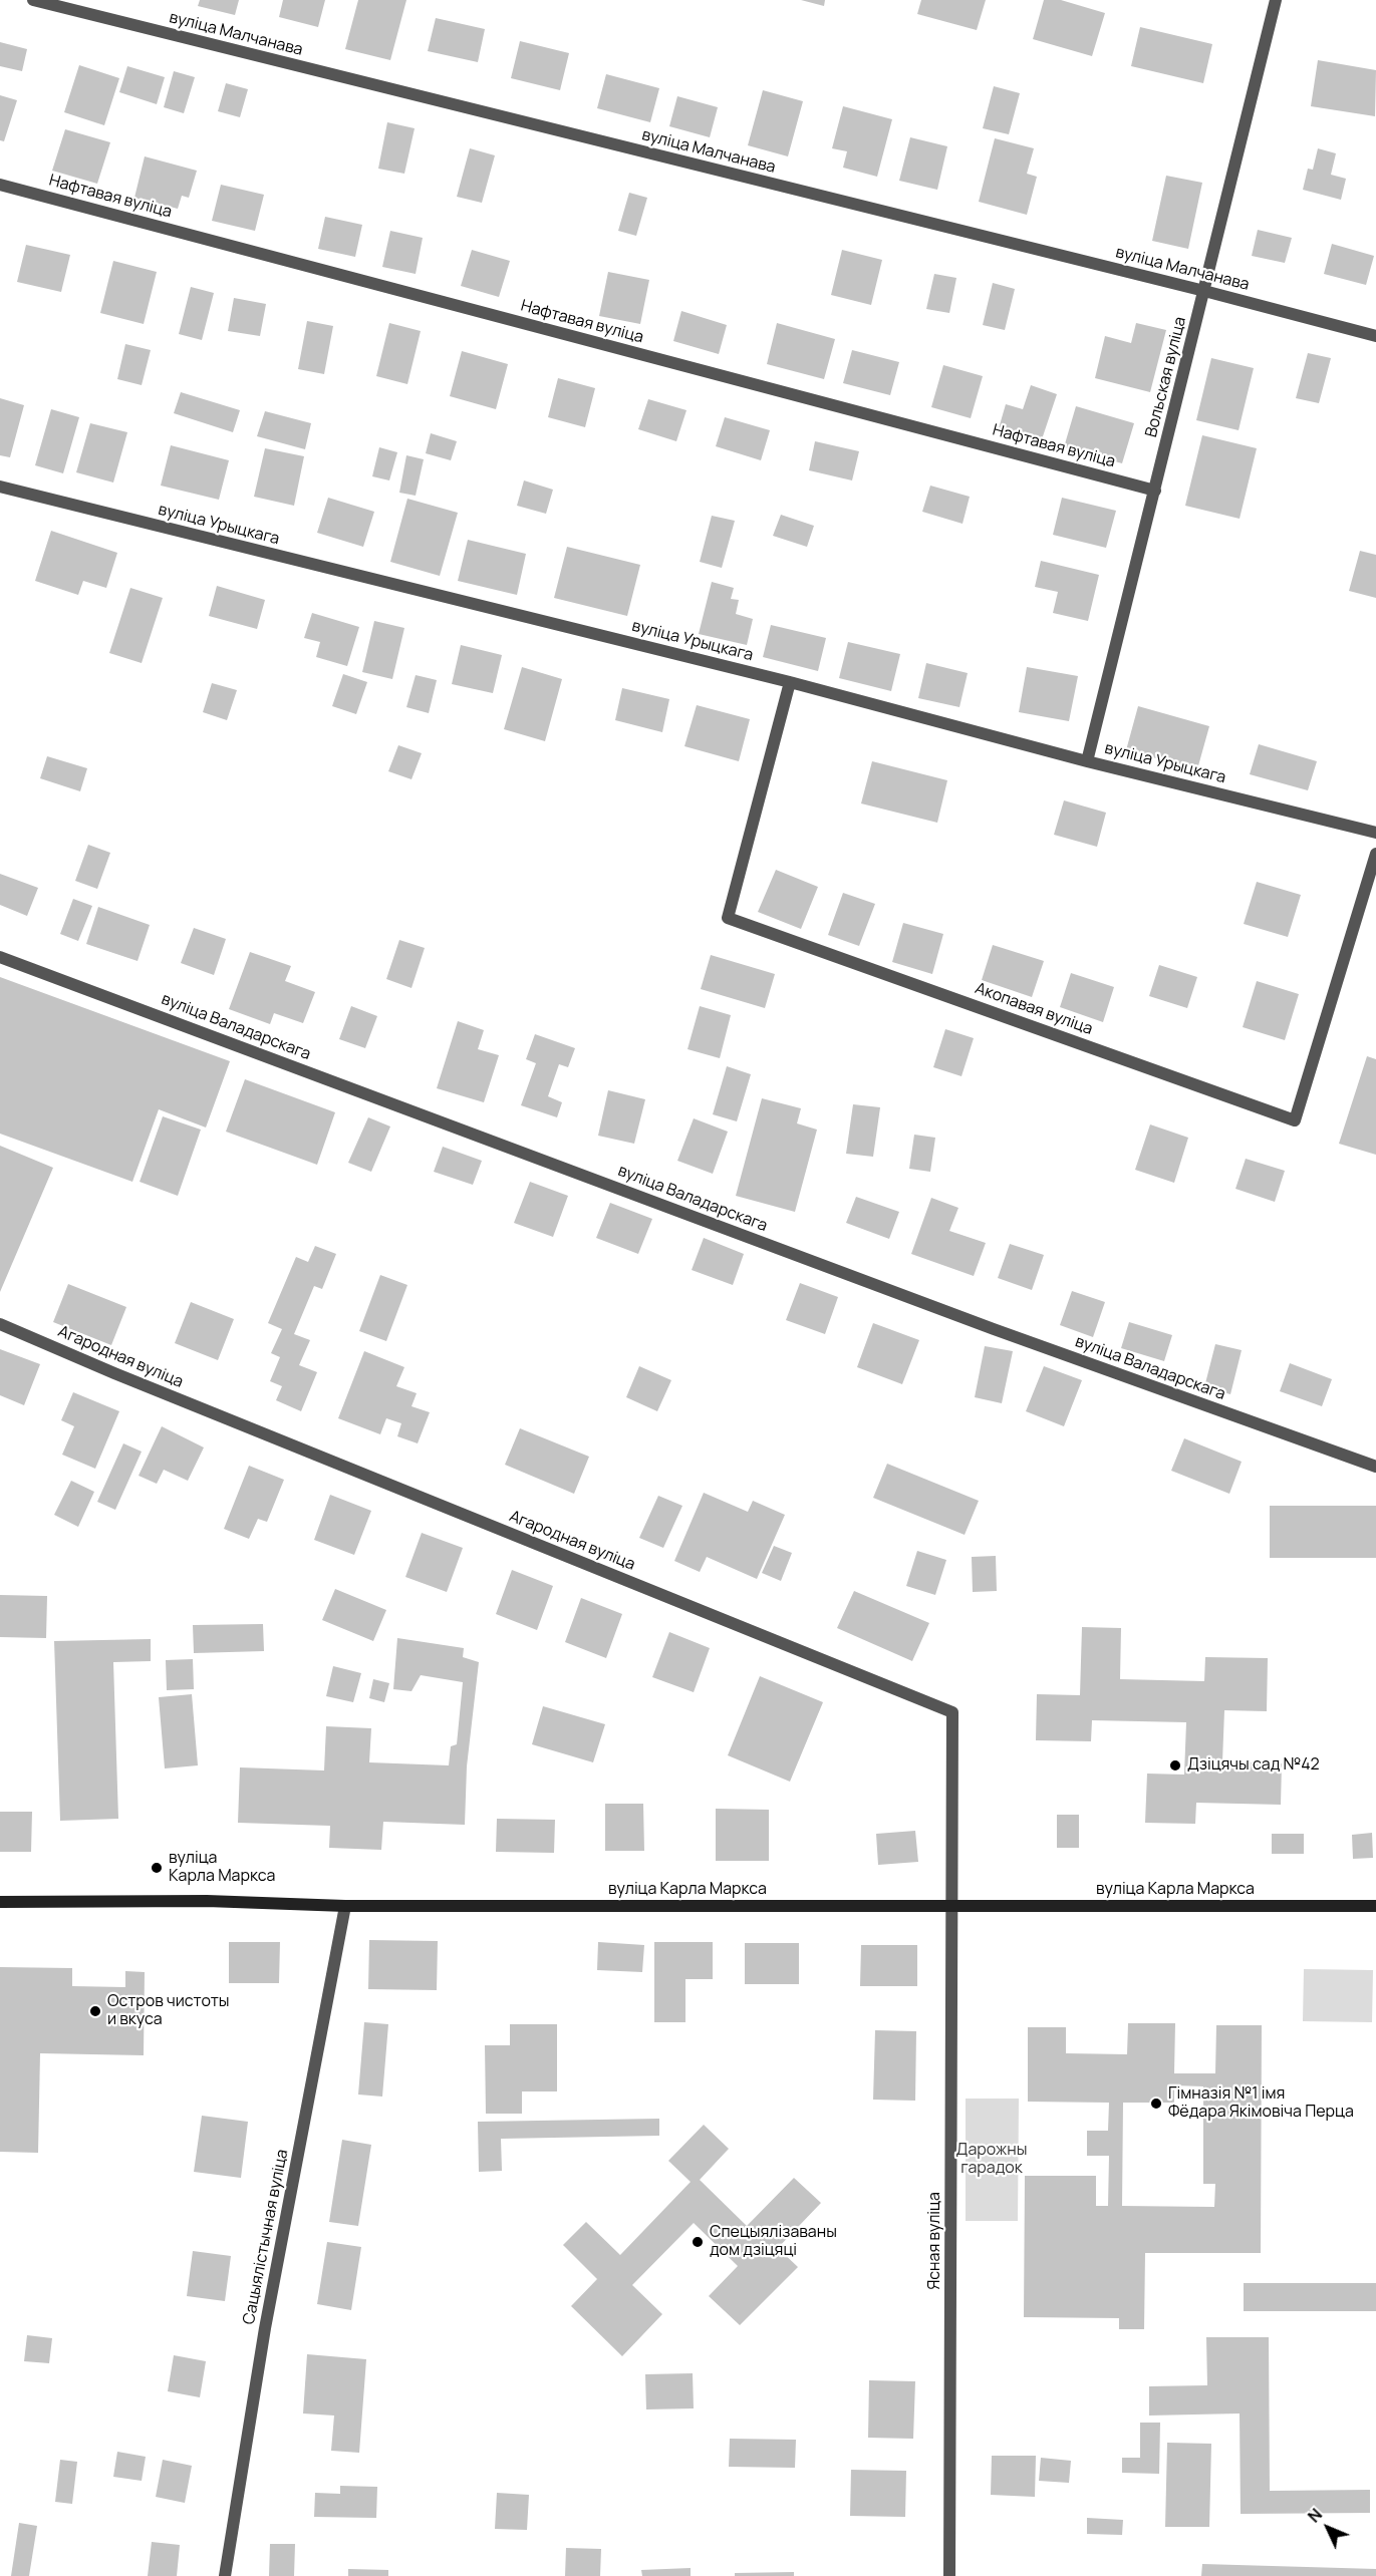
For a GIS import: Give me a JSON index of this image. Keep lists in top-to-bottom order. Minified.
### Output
{"streets":{"main road":["вуліца Карла Маркса"],"street":["вуліца Малчанава","Нафтавая вуліца","Вольская вуліца","вуліца Урыцкага","Акопавая вуліца","вуліца Валадарскага","Агародная вуліца","Сацыялістычная вуліца","Ясная вуліца"]},"crossings":[["вуліца Малчанава","Вольская вуліца"],["Нафтавая вуліца","Вольская вуліца"],["Вольская вуліца","вуліца Урыцкага"],["вуліца Урыцкага","Акопавая вуліца"],["Агародная вуліца","вуліца Карла Маркса"],["Агародная вуліца","Ясная вуліца"],["вуліца Карла Маркса","Сацыялістычная вуліца"],["вуліца Карла Маркса","Ясная вуліца"]],"parks":["Дарожны гарадок"],"places":["Дзіцячы сад №42","вуліца Карла Маркса","Остров чистоты и вкуса","Гімназія №1 імя Фёдара Якімовіча Перца","Спецыялізаваны дом дзіцяці"],"north":"top left"}
